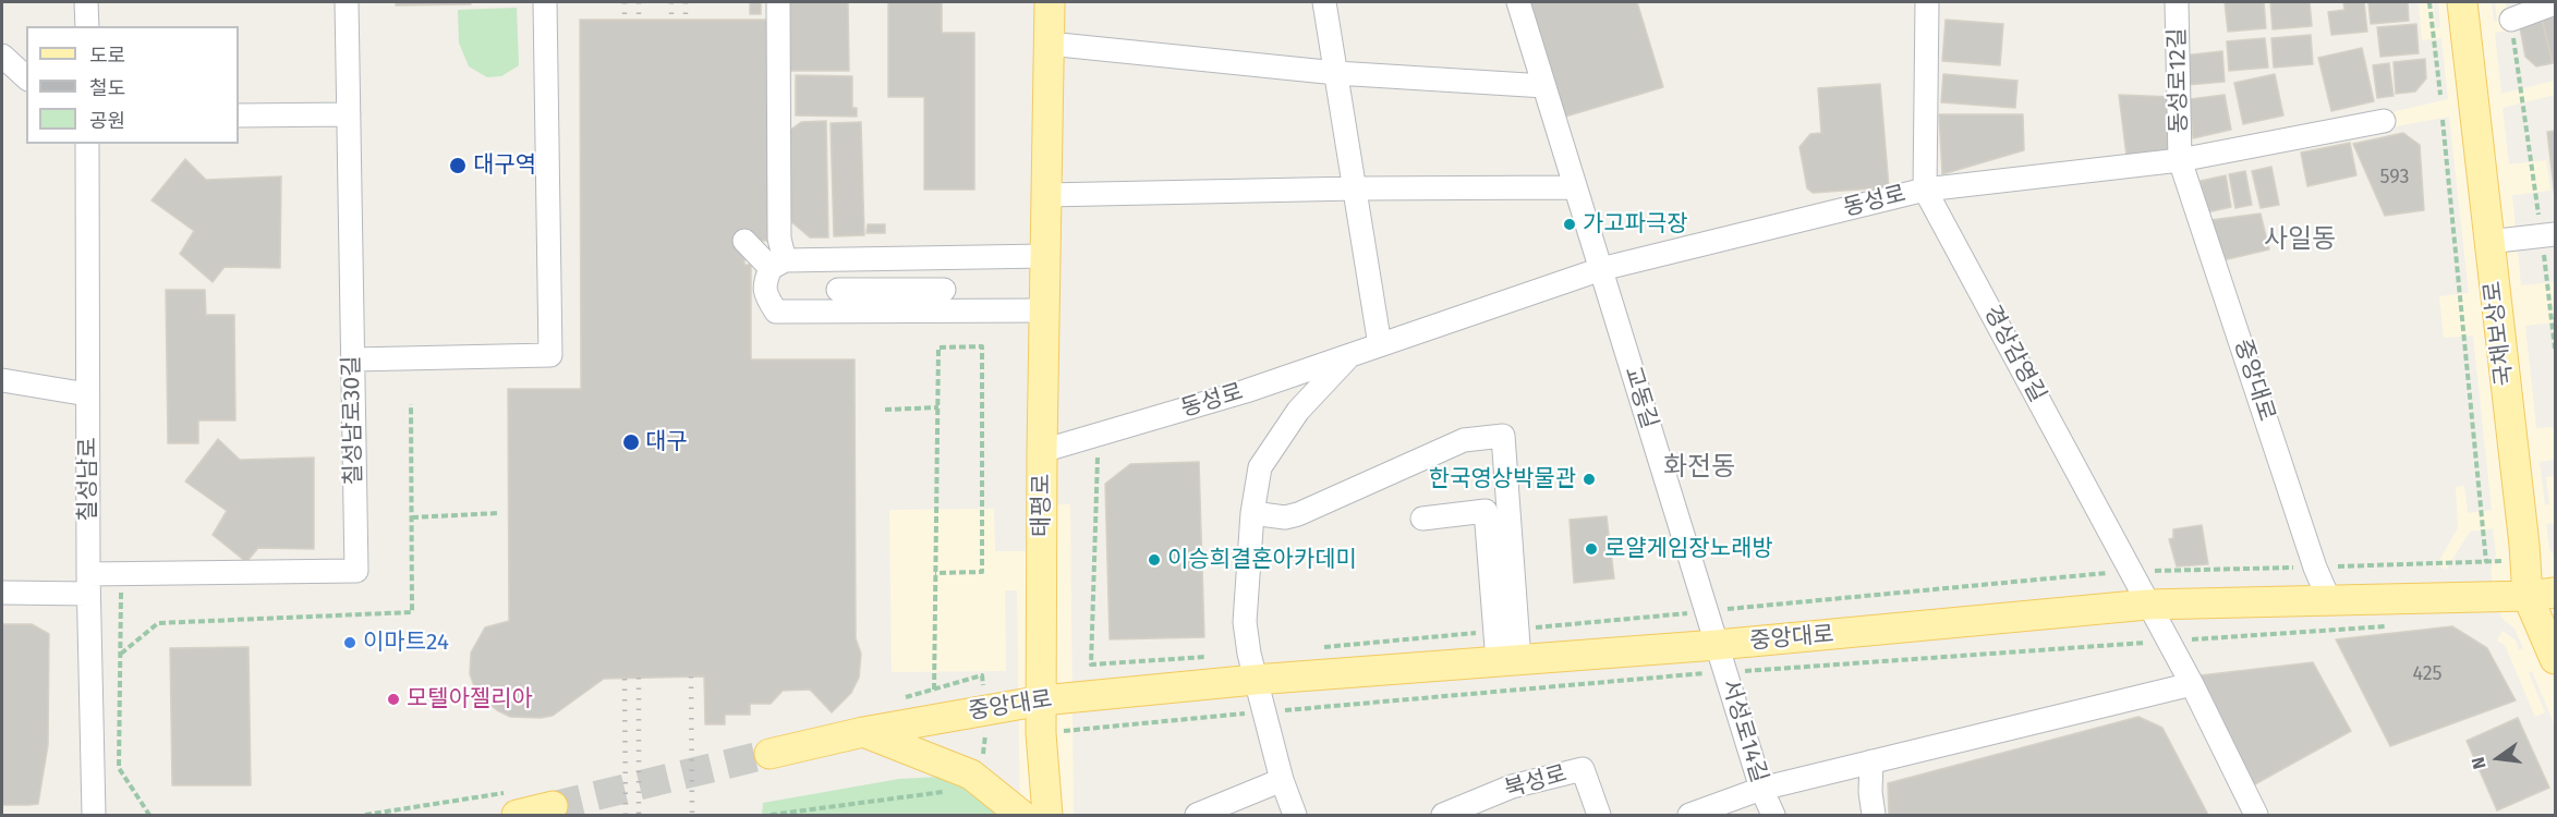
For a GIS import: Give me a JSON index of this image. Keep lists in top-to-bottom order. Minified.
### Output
{"streets":{"main road":["국채보상로","중앙대로","태평로"],"street":["동성로12길","동성로","경상감영길","교동길","칠성남로30길","칠성남로","서성로14길","북성로"]},"crossings":[["동성로12길","동성로"],["동성로12길","중앙대로"],["동성로","경상감영길"],["동성로","중앙대로"],["동성로","교동길"],["동성로","태평로"],["국채보상로","중앙대로"],["경상감영길","중앙대로"],["중앙대로","교동길"],["중앙대로","태평로"],["중앙대로","서성로14길"],["교동길","서성로14길"],["칠성남로30길","칠성남로"]],"districts":["사일동","화전동"],"places":["대구역","가고파극장","대구","한국영상박물관","로얄게임장노래방","이승희결혼아카데미","이마트24","모텔아젤리아"],"house_numbers":["593","425"],"legend":["도로","철도","공원"],"north":"left"}
